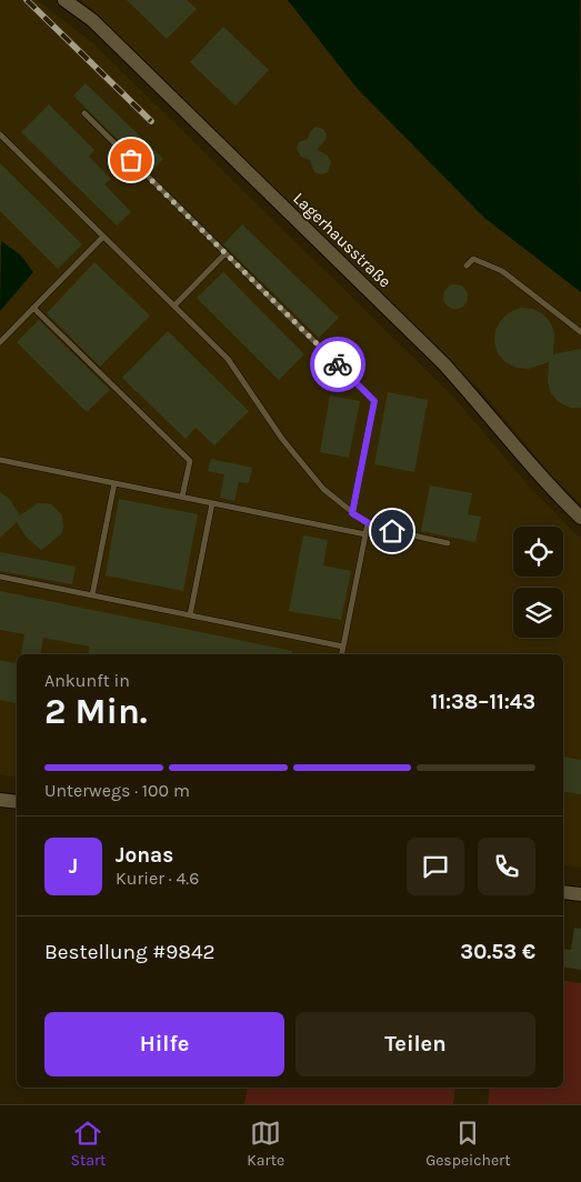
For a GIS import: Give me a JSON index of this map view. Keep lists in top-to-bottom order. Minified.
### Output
{"streets":{"street":["Lagerhausstraße"]},"page":{"heading":["2 Min.","Ankunft in","11:38–11:43"],"panel":["Jonas","Kurier · 4.6","Bestellung #9842","30.53 €"],"bar":"Unterwegs · 100 m","round":"J","buttons":["Hilfe","Teilen"],"tabs":["Start","Karte","Gespeichert"]}}
